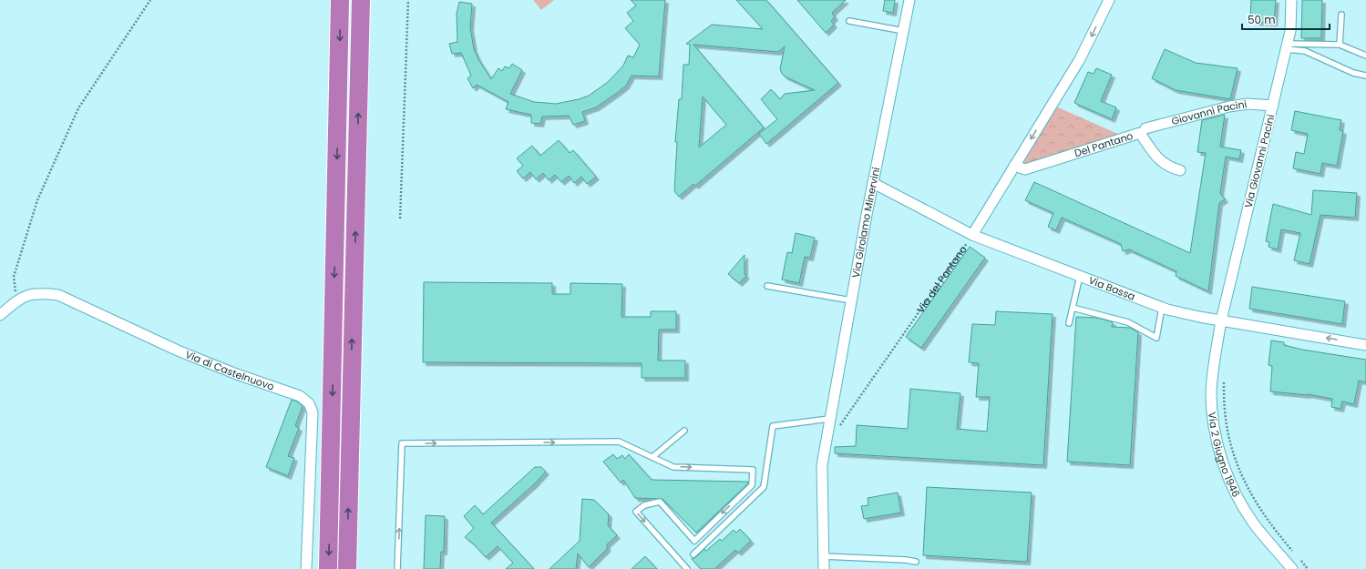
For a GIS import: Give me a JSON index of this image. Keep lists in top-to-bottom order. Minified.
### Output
{"streets":{"street":["Giovanni Pacini","Del Pantano","Via Giovanni Pacini","Via Girolamo Minervini","Via del Pantano","Via Bassa","Via di Castelnuovo","Via 2 Giugno 1946"]},"crossings":[["Giovanni Pacini","Via Giovanni Pacini"],["Del Pantano","Via del Pantano"],["Via Giovanni Pacini","Via Bassa"],["Via Giovanni Pacini","Via 2 Giugno 1946"],["Via Girolamo Minervini","Via del Pantano"],["Via Girolamo Minervini","Via Bassa"],["Via del Pantano","Via Bassa"],["Via Bassa","Via 2 Giugno 1946"]],"one_way":["Via del Pantano"],"scale_bar":"50 m"}
